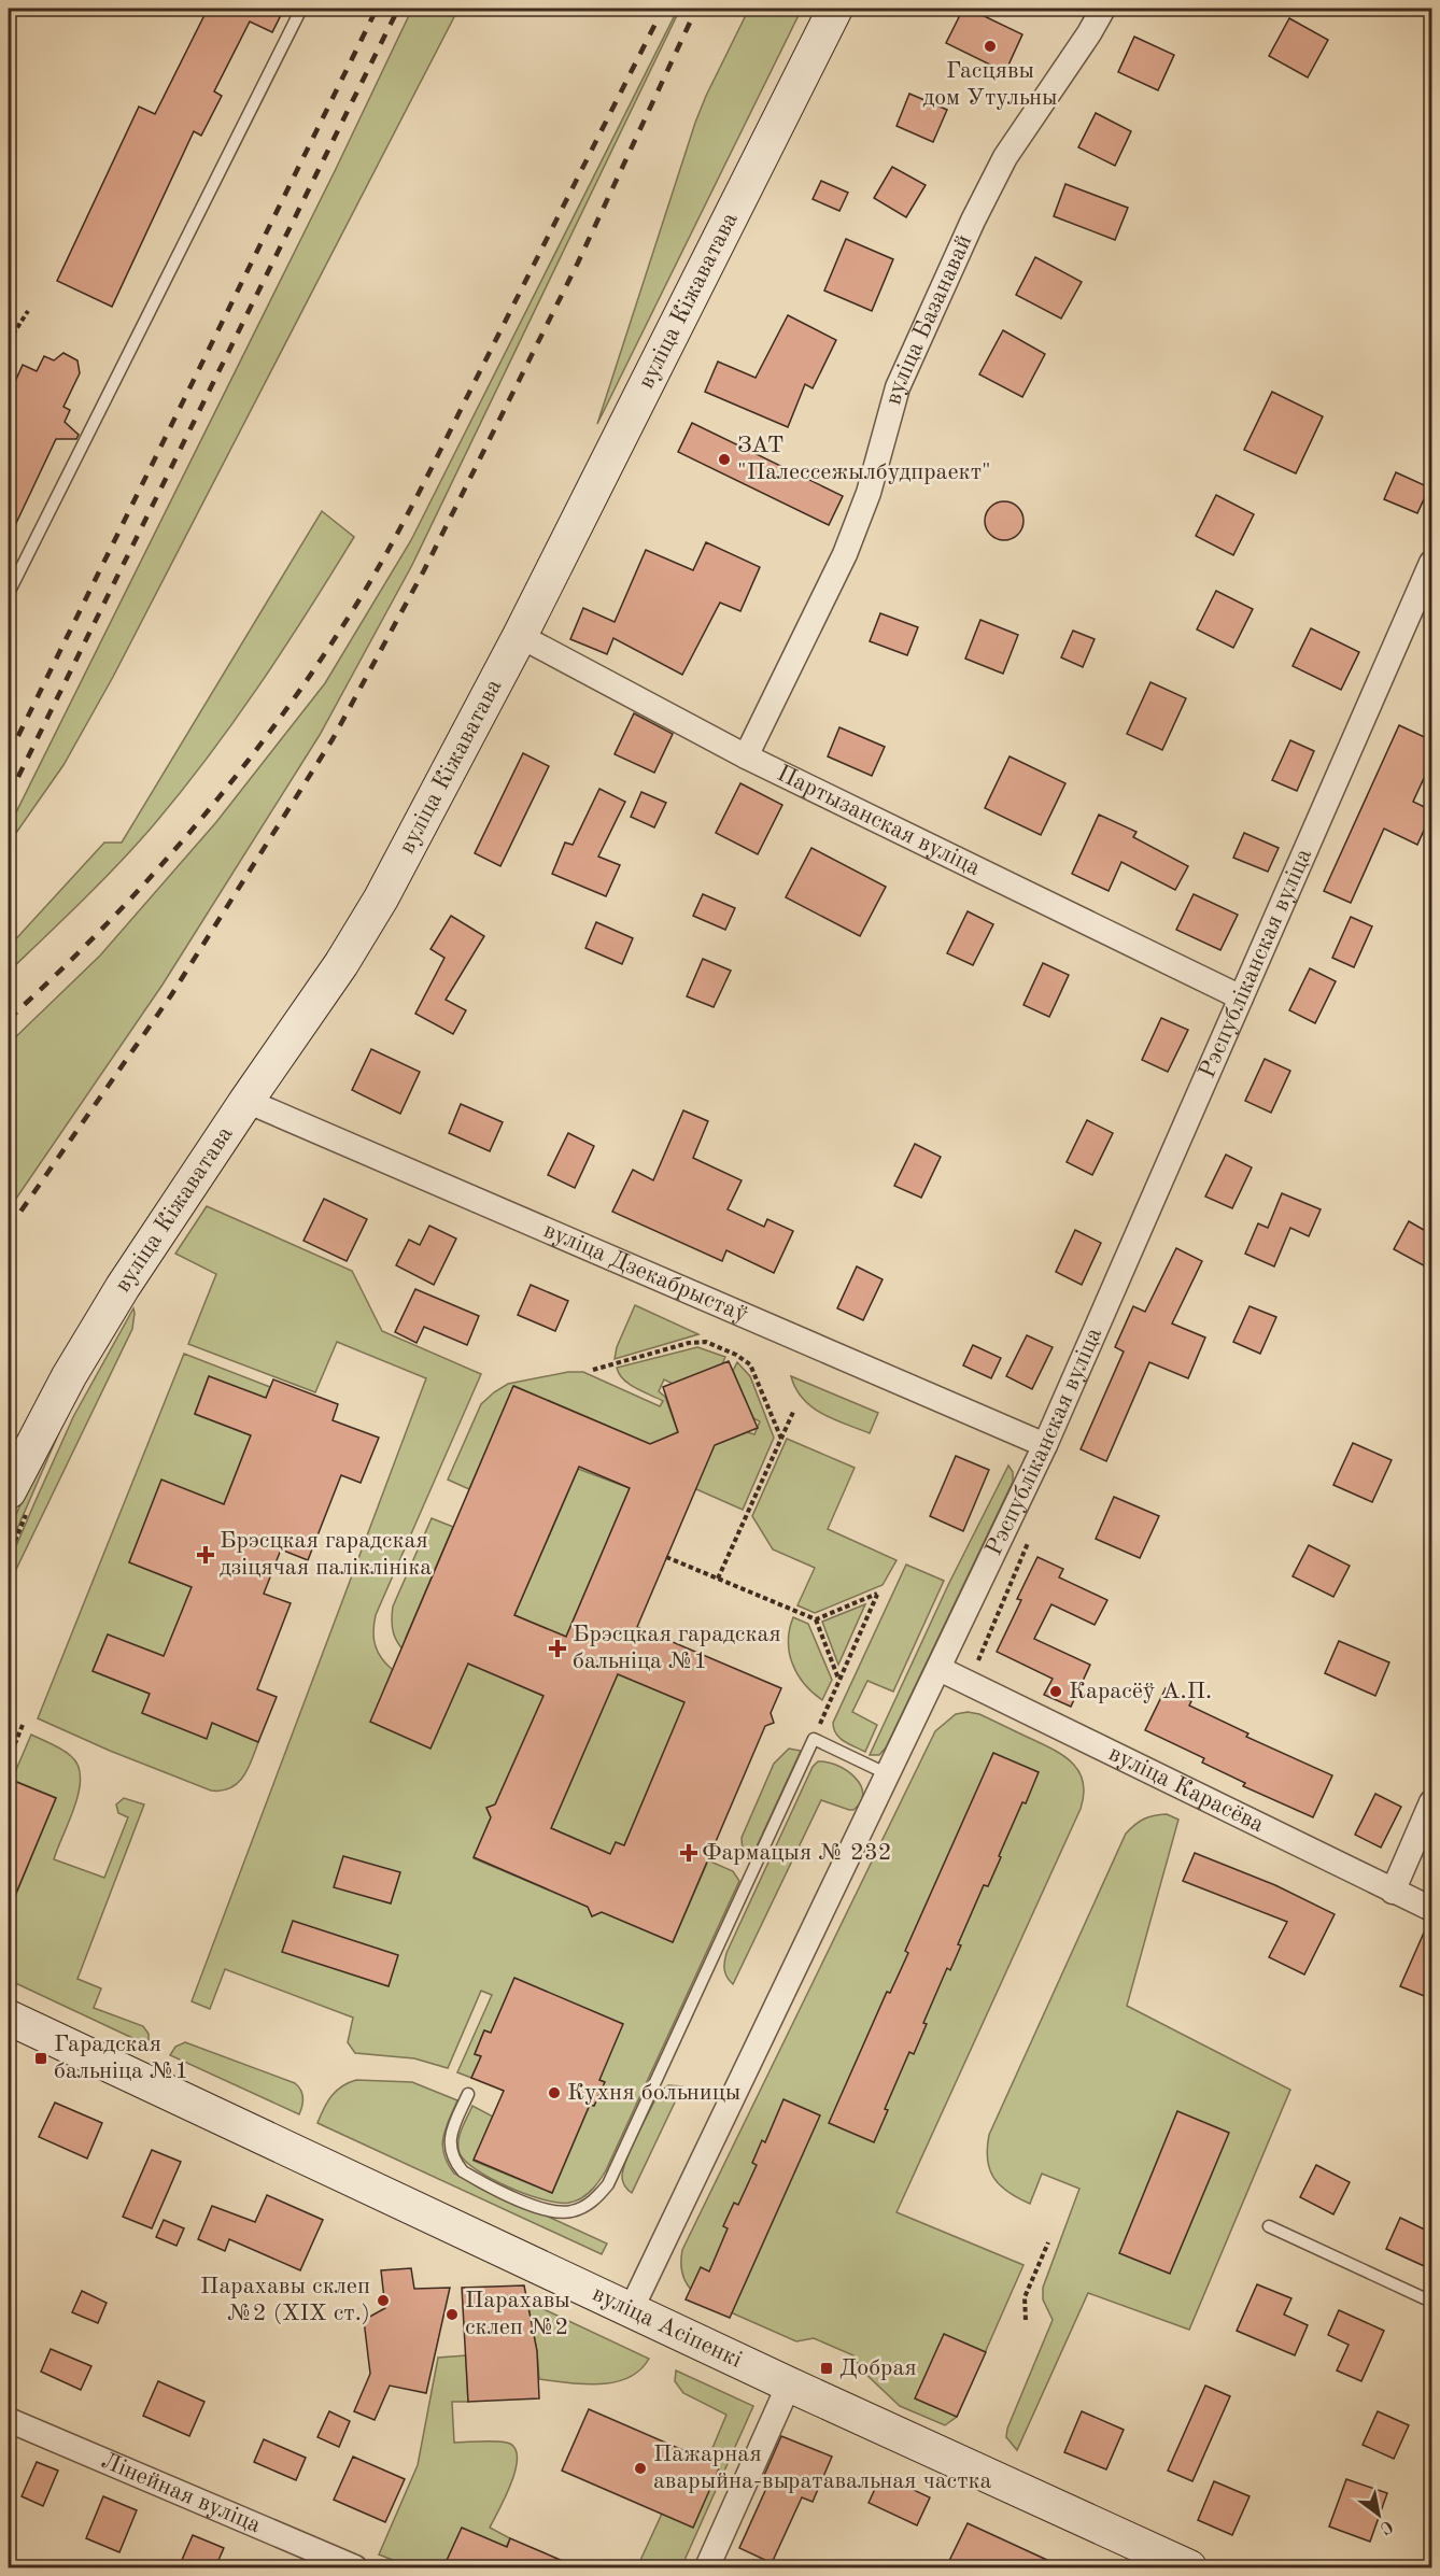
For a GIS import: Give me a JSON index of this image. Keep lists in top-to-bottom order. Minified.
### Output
{"streets":{"main road":["вуліца Кіжаватава","вуліца Асіпенкі"],"street":["вуліца Базанавай","Партызанская вуліца","Рэспубліканская вуліца","вуліца Дзекабрыстаў","вуліца Карасёва","Лінейная вуліца"]},"crossings":[["вуліца Кіжаватава","Партызанская вуліца"],["вуліца Кіжаватава","вуліца Дзекабрыстаў"],["вуліца Базанавай","Партызанская вуліца"],["Партызанская вуліца","Рэспубліканская вуліца"],["Рэспубліканская вуліца","вуліца Дзекабрыстаў"],["Рэспубліканская вуліца","вуліца Карасёва"],["Рэспубліканская вуліца","вуліца Асіпенкі"]],"places":{"other":["Гасцявы дом Утульны","ЗАТ \"Палессежылбудпраект\"","Карасёў А.П.","Кухня больницы","Парахавы склеп №2 (XIX ст.)","Парахавы склеп №2","Пажарная аварыйна-выратавальная частка"],"health":["Брэсцкая гарадская дзіцячая паліклініка","Брэсцкая гарадская бальніца №1","Фармацыя № 232"],"transit":["Гарадская бальніца №1","Добрая"]},"north":"bottom right"}
